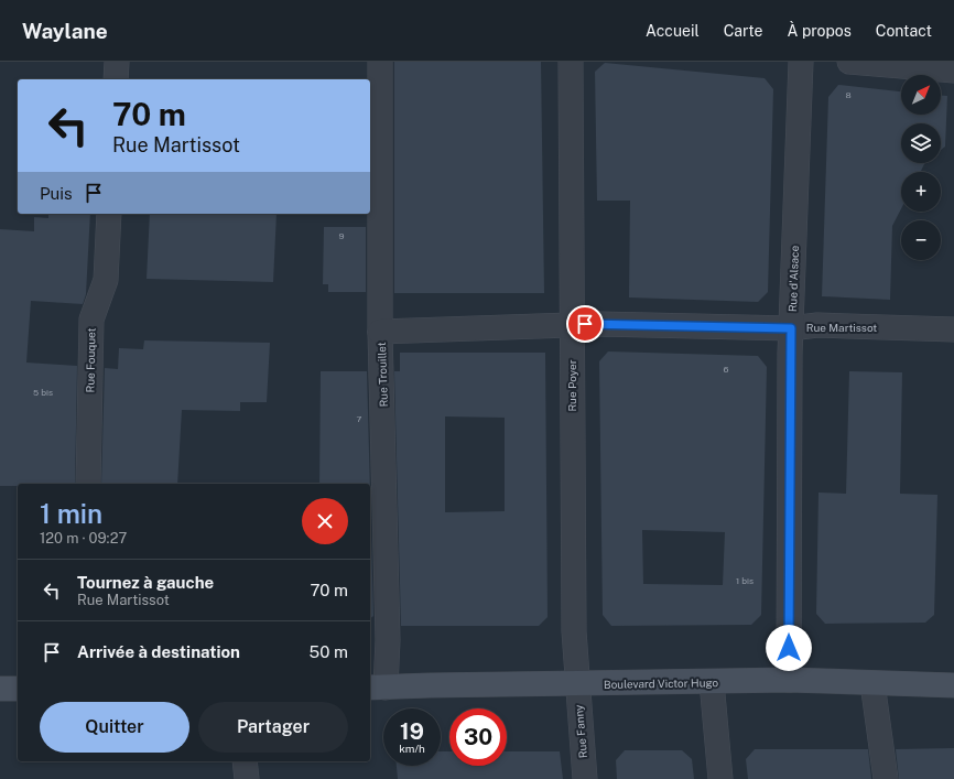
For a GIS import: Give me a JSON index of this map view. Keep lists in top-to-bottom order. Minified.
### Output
{"streets":{"main road":["Boulevard Victor Hugo"],"street":["Rue d'Alsace","Rue Martissot","Rue Fouquet","Rue Trouillet","Rue Poyer","Rue Fanny"]},"crossings":[["Rue d'Alsace","Rue Martissot"],["Rue d'Alsace","Boulevard Victor Hugo"],["Rue Martissot","Rue Trouillet"],["Rue Martissot","Rue Poyer"],["Rue Trouillet","Boulevard Victor Hugo"],["Rue Poyer","Boulevard Victor Hugo"],["Rue Poyer","Rue Fanny"],["Boulevard Victor Hugo","Rue Fanny"]],"house_numbers":["8","9","6","5 bis","7","1 bis"],"north":"top right","page":{"header":"Waylane","nav":["Accueil","Carte","À propos","Contact"],"map_buttons":["+","−"],"turn":["70 m","Rue Martissot"],"then":"Puis","heading":["1 min","120 m · 09:27"],"list":[{"name":"Tournez à gauche","note":"Rue Martissot","value":"70 m"},{"name":"Arrivée à destination","value":"50 m"}],"buttons":["Quitter","Partager"],"speed":"19 km/h","limit":"30"}}
